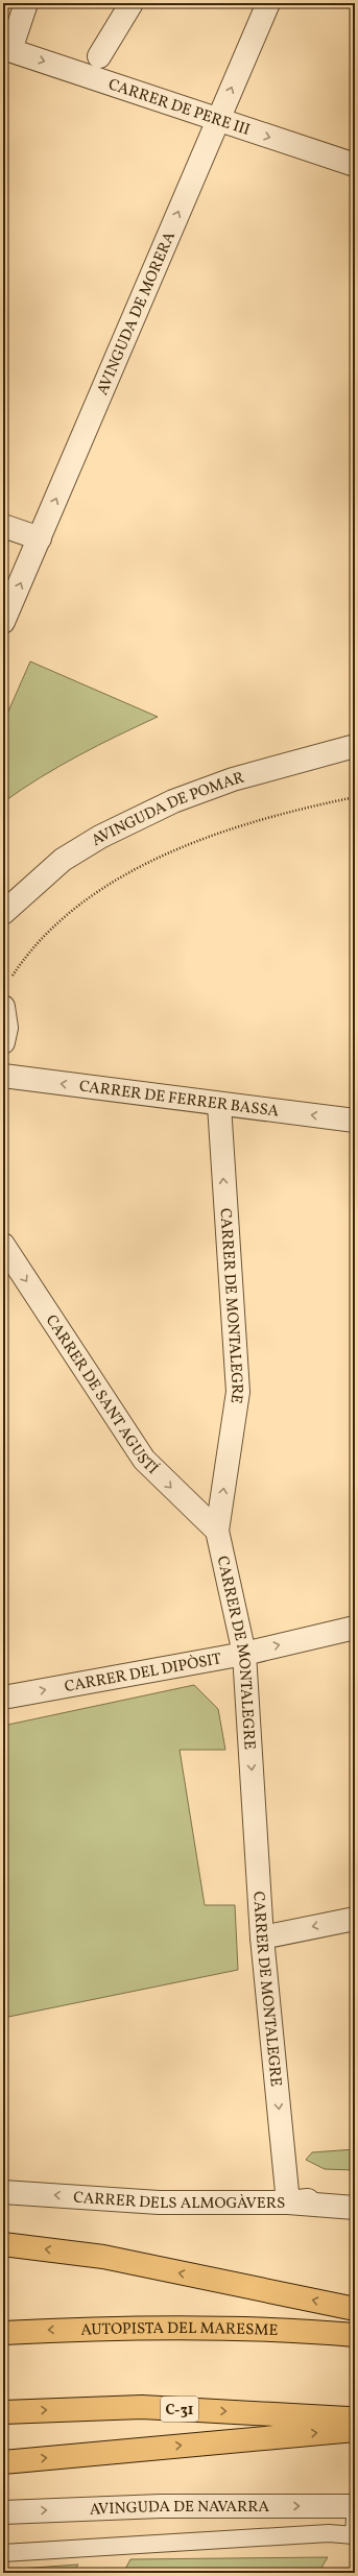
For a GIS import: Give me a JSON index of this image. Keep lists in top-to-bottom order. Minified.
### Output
{"streets":{"highway":["AUTOPISTA DEL MARESME","C-31"],"street":["CARRER DE PERE III","AVINGUDA DE MORERA","AVINGUDA DE POMAR","CARRER DE FERRER BASSA","CARRER DE MONTALEGRE","CARRER DE SANT AGUSTÍ","CARRER DEL DIPÒSIT","CARRER DELS ALMOGÀVERS","AVINGUDA DE NAVARRA"]},"crossings":[["CARRER DE PERE III","AVINGUDA DE MORERA"],["CARRER DE FERRER BASSA","CARRER DE MONTALEGRE"],["CARRER DE MONTALEGRE","CARRER DE SANT AGUSTÍ"],["CARRER DE MONTALEGRE","CARRER DEL DIPÒSIT"],["CARRER DE MONTALEGRE","CARRER DELS ALMOGÀVERS"]],"one_way":["CARRER DE PERE III","AVINGUDA DE MORERA","CARRER DE FERRER BASSA","CARRER DE SANT AGUSTÍ","CARRER DEL DIPÒSIT","CARRER DELS ALMOGÀVERS","AVINGUDA DE NAVARRA"]}
